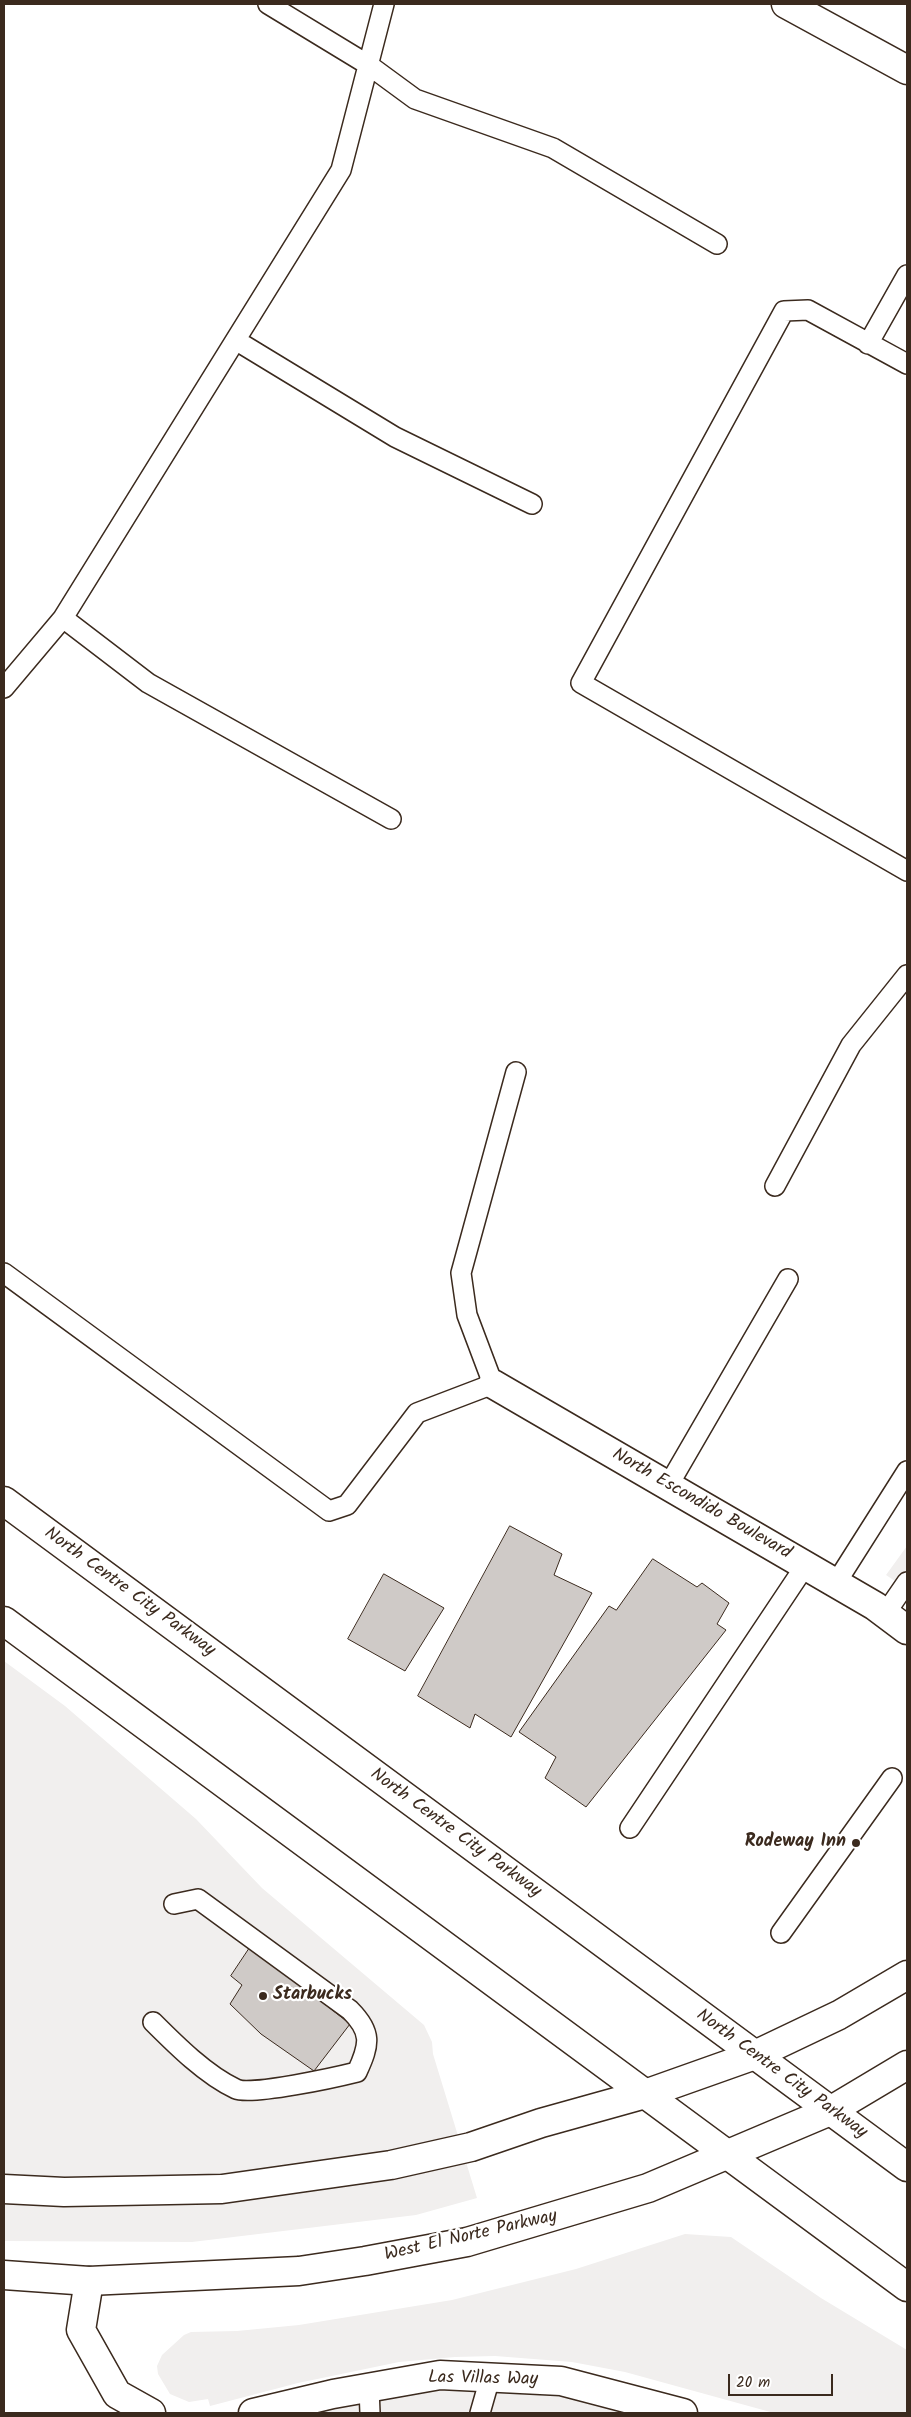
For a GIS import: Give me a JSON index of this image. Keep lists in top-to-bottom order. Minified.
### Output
{"streets":{"main road":["North Escondido Boulevard","North Centre City Parkway","West El Norte Parkway","Las Villas Way"]},"crossings":[["North Centre City Parkway","West El Norte Parkway"]],"places":["Rodeway Inn","Starbucks"],"scale_bar":"20 m"}
